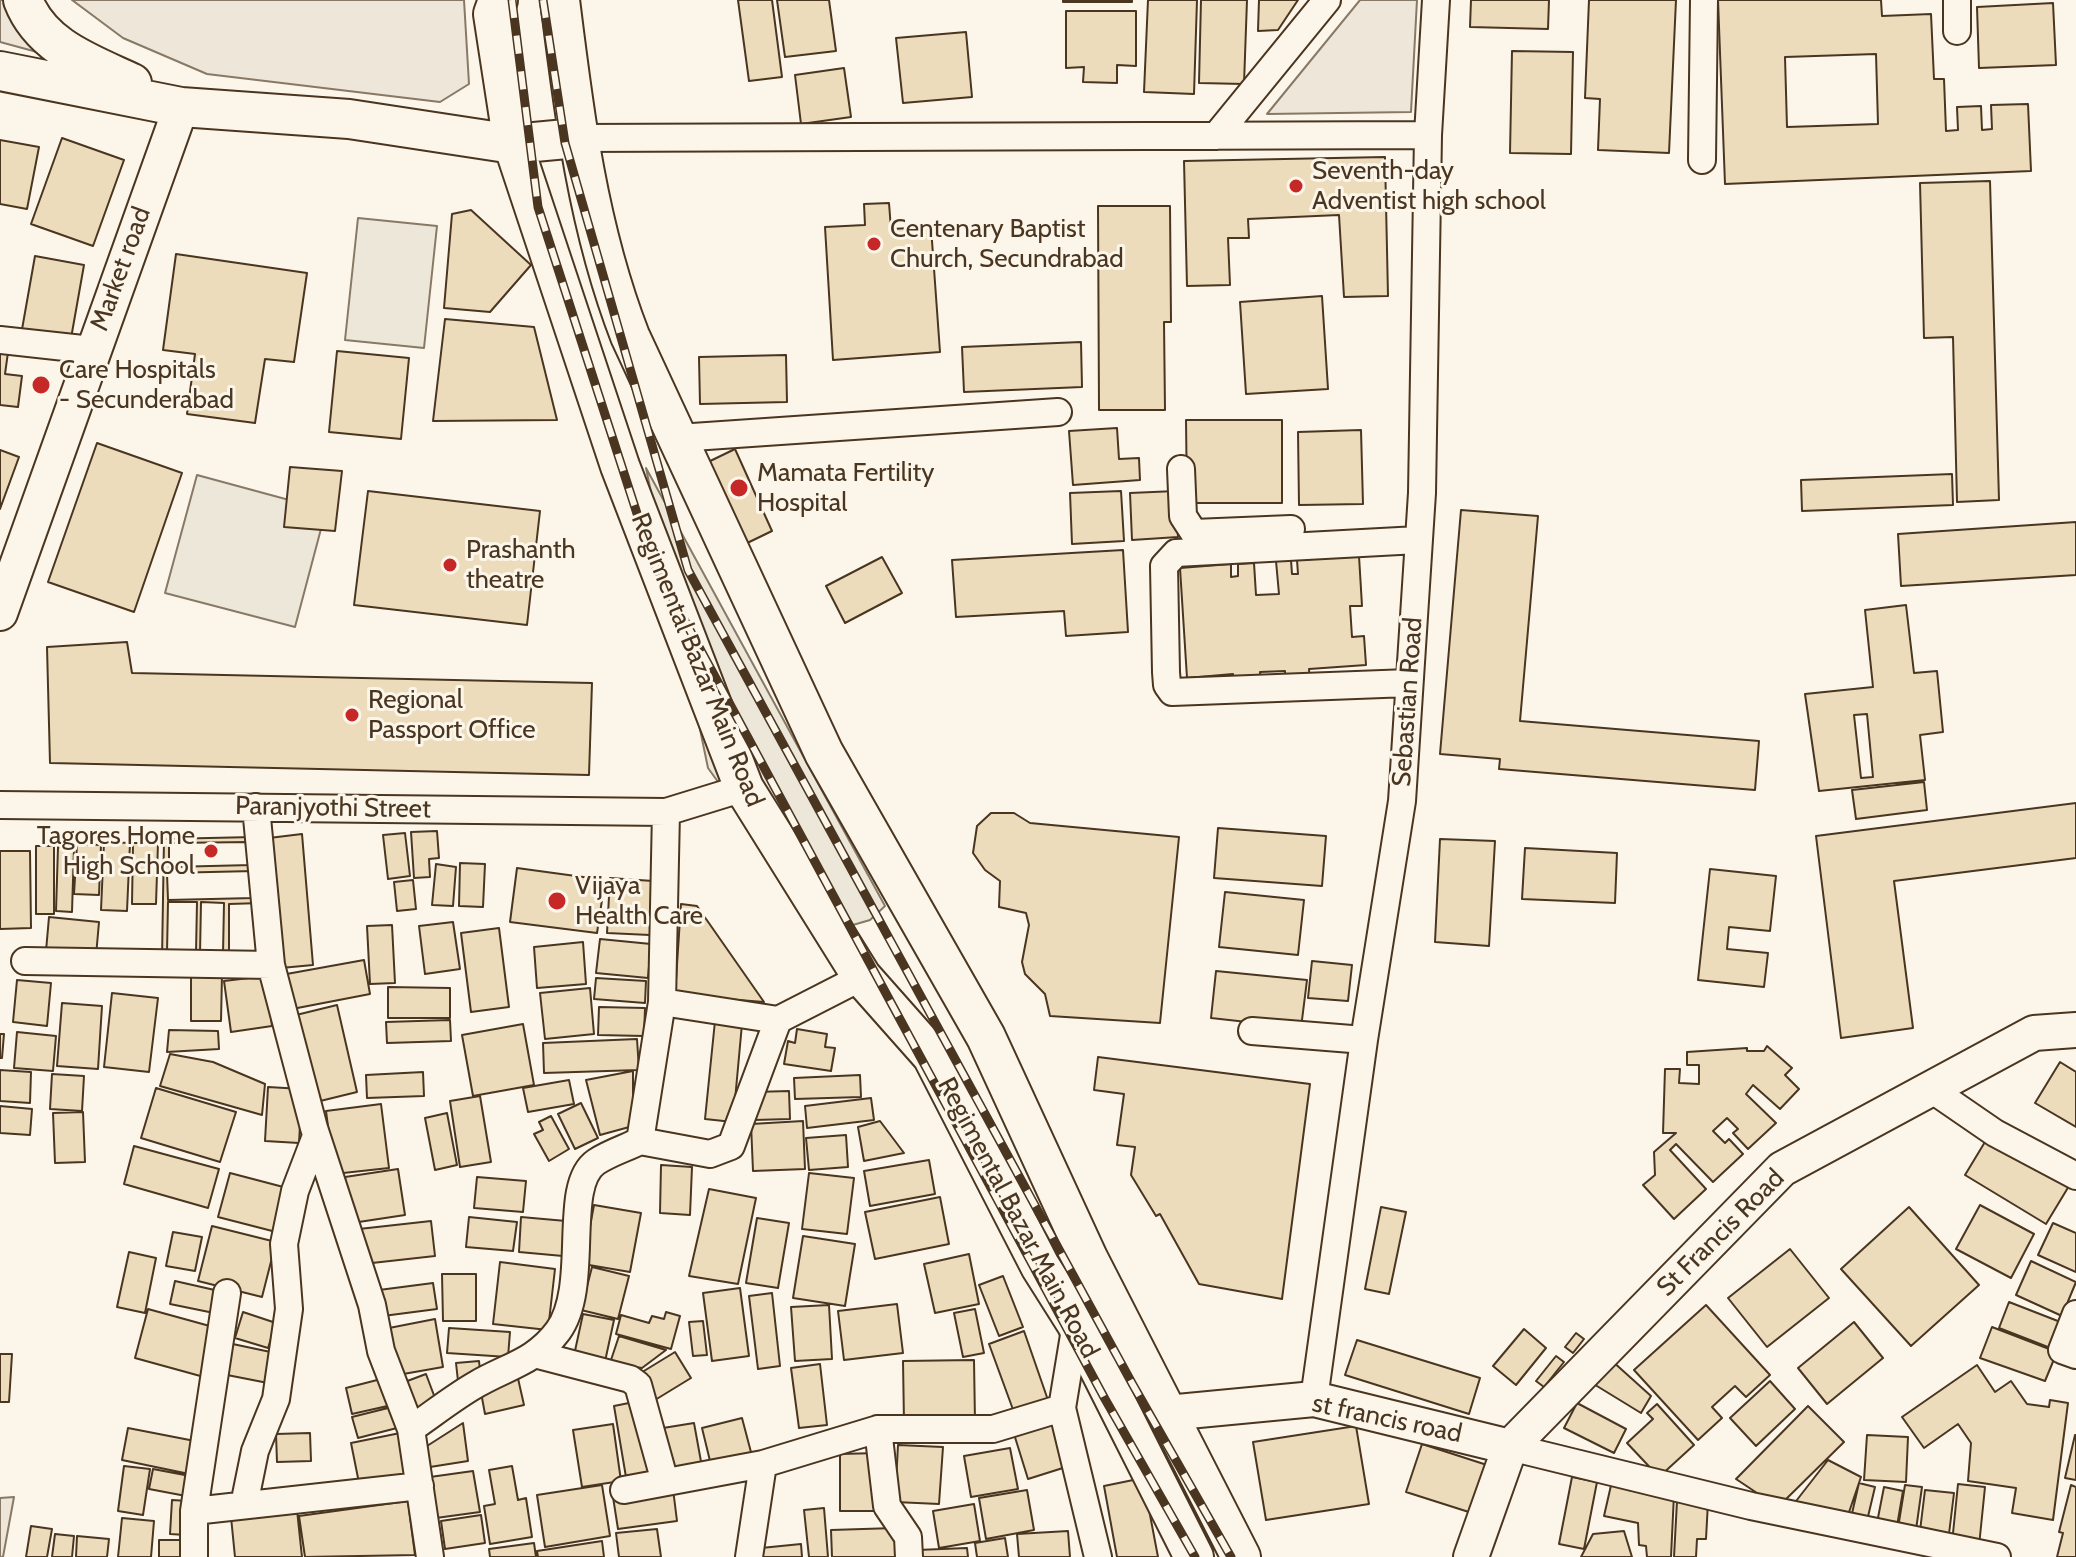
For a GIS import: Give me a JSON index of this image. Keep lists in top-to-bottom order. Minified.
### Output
{"streets":{"main road":["Regimental Bazar Main Road"],"street":["Market road","Sebastian Road","Paranjyothi Street","St Francis Road","st francis road"]},"crossings":[["Regimental Bazar Main Road","Paranjyothi Street"],["Regimental Bazar Main Road","st francis road"],["Sebastian Road","st francis road"],["St Francis Road","st francis road"]],"places":["Seventh-day Adventist high school","Centenary Baptist Church, Secundrabad","Care Hospitals - Secunderabad","Mamata Fertility Hospital","Prashanth theatre","Regional Passport Office","Tagores Home High School","Vijaya Health Care"]}
